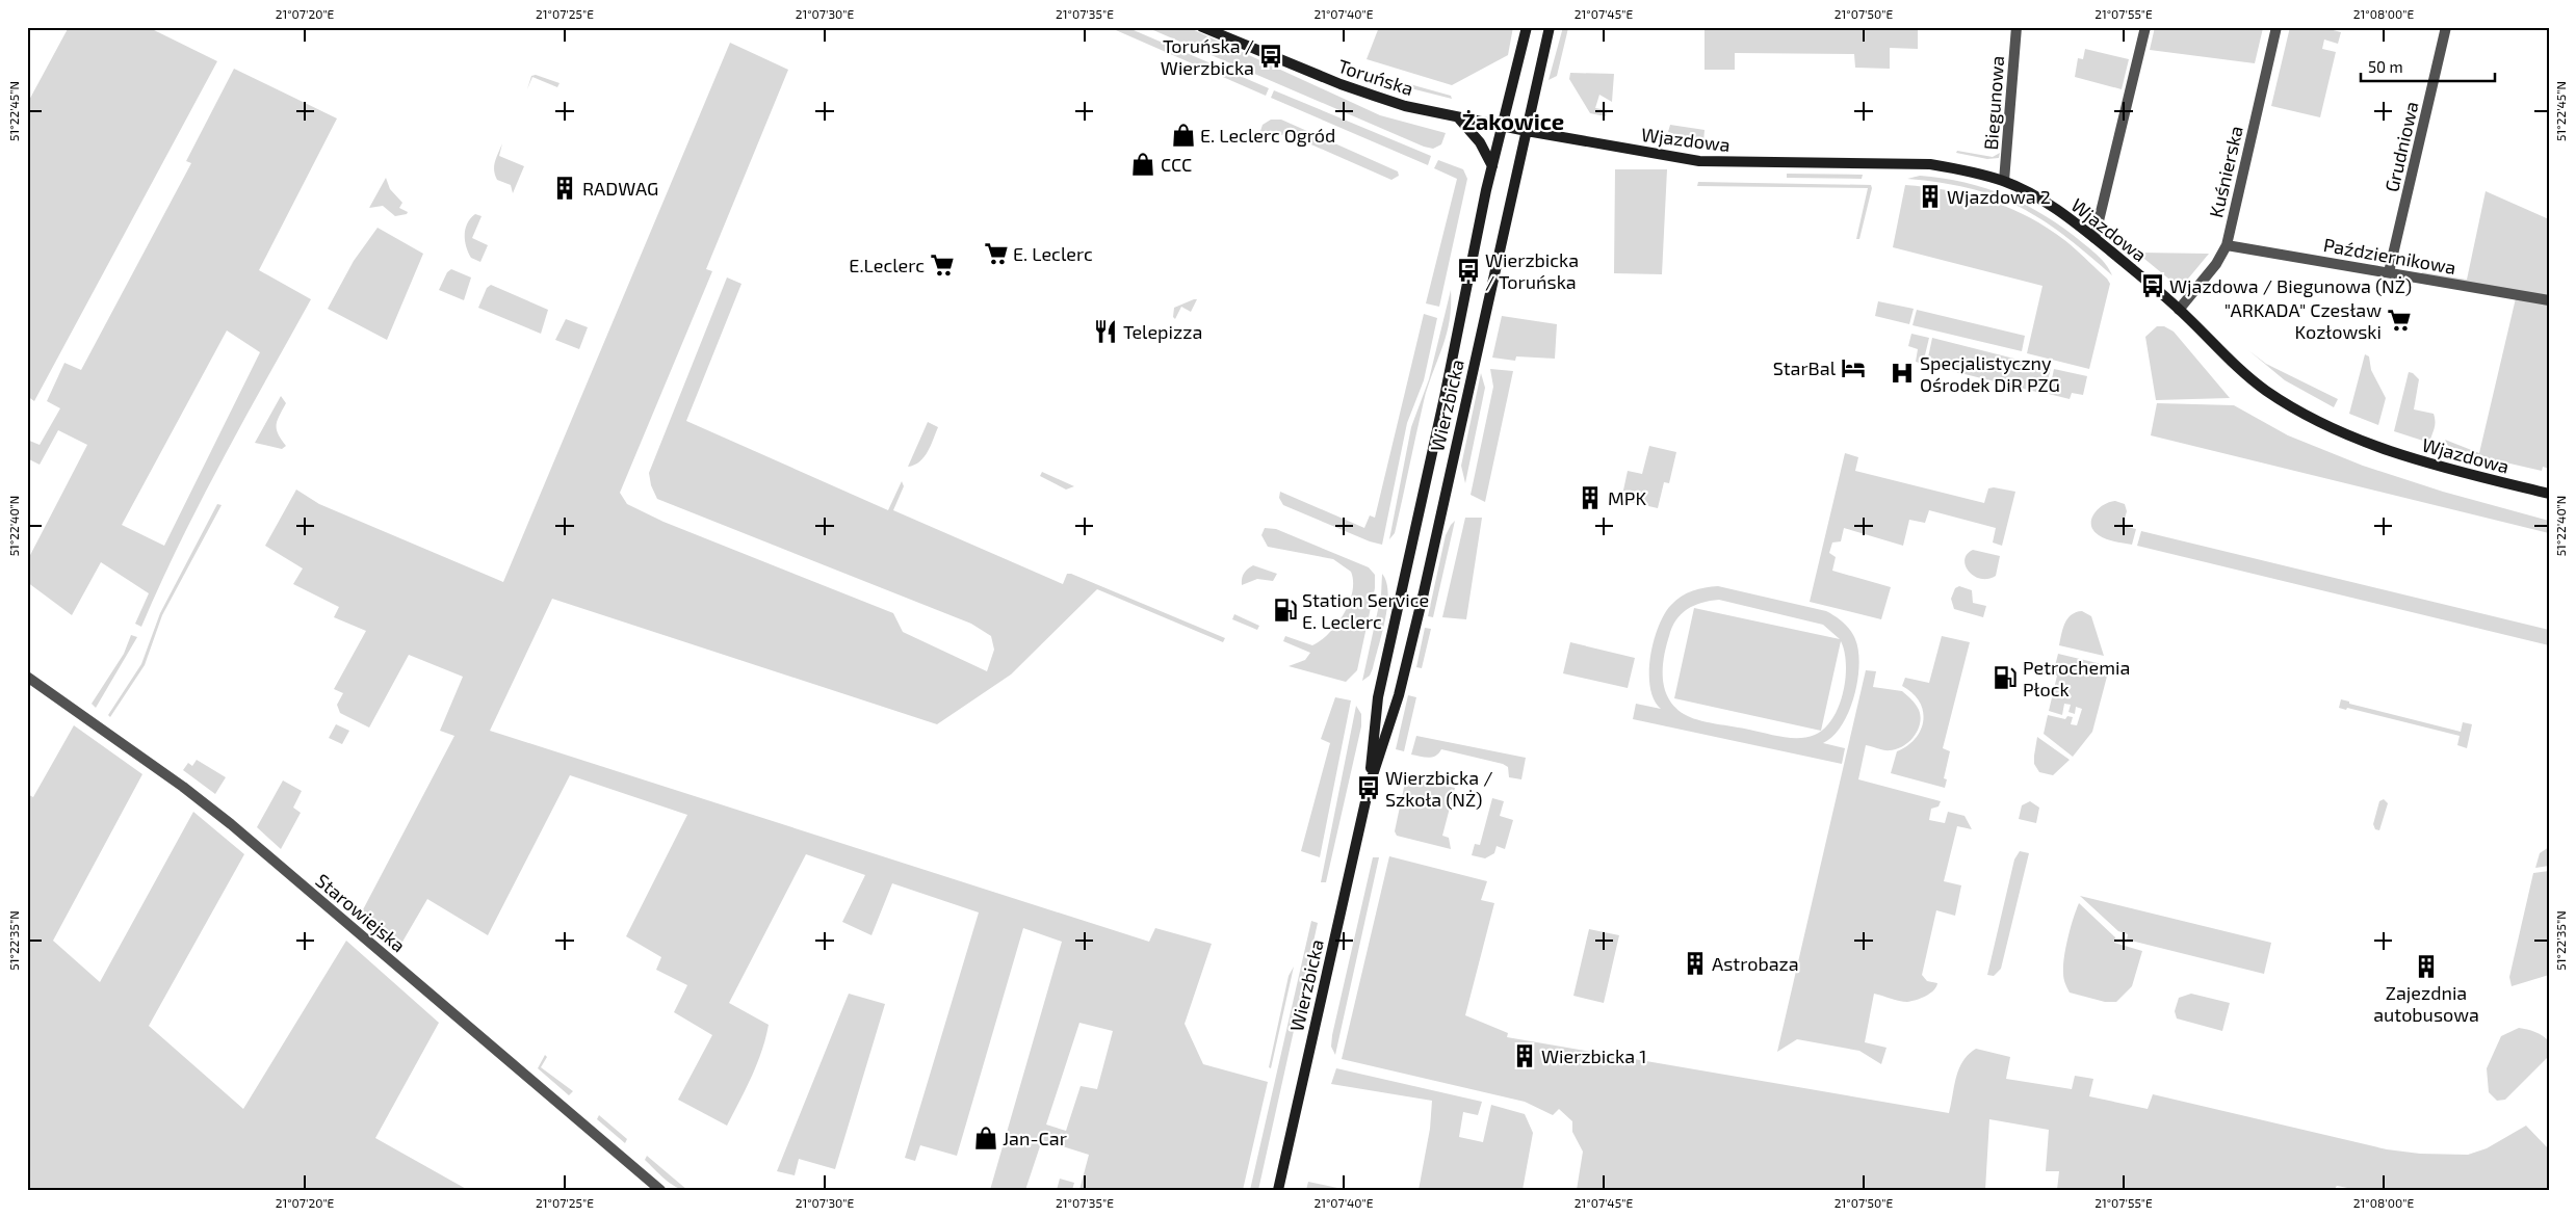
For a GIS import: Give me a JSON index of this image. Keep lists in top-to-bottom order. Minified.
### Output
{"streets":{"street":["Toruńska","Biegunowa","Wjazdowa","Grudniowa","Kuśnierska","Październikowa","Wierzbicka","Starowiejska"]},"crossings":[["Toruńska","Wjazdowa"],["Toruńska","Wierzbicka"],["Biegunowa","Wjazdowa"],["Wjazdowa","Kuśnierska"],["Wjazdowa","Wierzbicka"],["Grudniowa","Październikowa"],["Kuśnierska","Październikowa"]],"districts":["Żakowice"],"places":{"bus stop":["Toruńska / Wierzbicka","Wierzbicka / Toruńska","Wjazdowa / Biegunowa (NŻ)","Wierzbicka / Szkoła (NŻ)"],"shop":["E. Leclerc Ogród","CCC","Jan-Car"],"building":["RADWAG","Wjazdowa 2","MPK","Astrobaza","Zajezdnia autobusowa","Wierzbicka 1"],"supermarket":["E. Leclerc","E.Leclerc","\"ARKADA\" Czesław Kozłowski"],"restaurant":["Telepizza"],"hotel":["StarBal"],"hospital":["Specjalistyczny Ośrodek DiR PZG"],"fuel station":["Station Service E. Leclerc","Petrochemia Płock"]},"scale_bar":"50 m","coordinates":["21°07'20\"E","21°07'25\"E","21°07'30\"E","21°07'35\"E","21°07'40\"E","21°07'45\"E","21°07'50\"E","21°07'55\"E","21°08'00\"E","51°22'45\"N","51°22'40\"N","51°22'35\"N"]}
